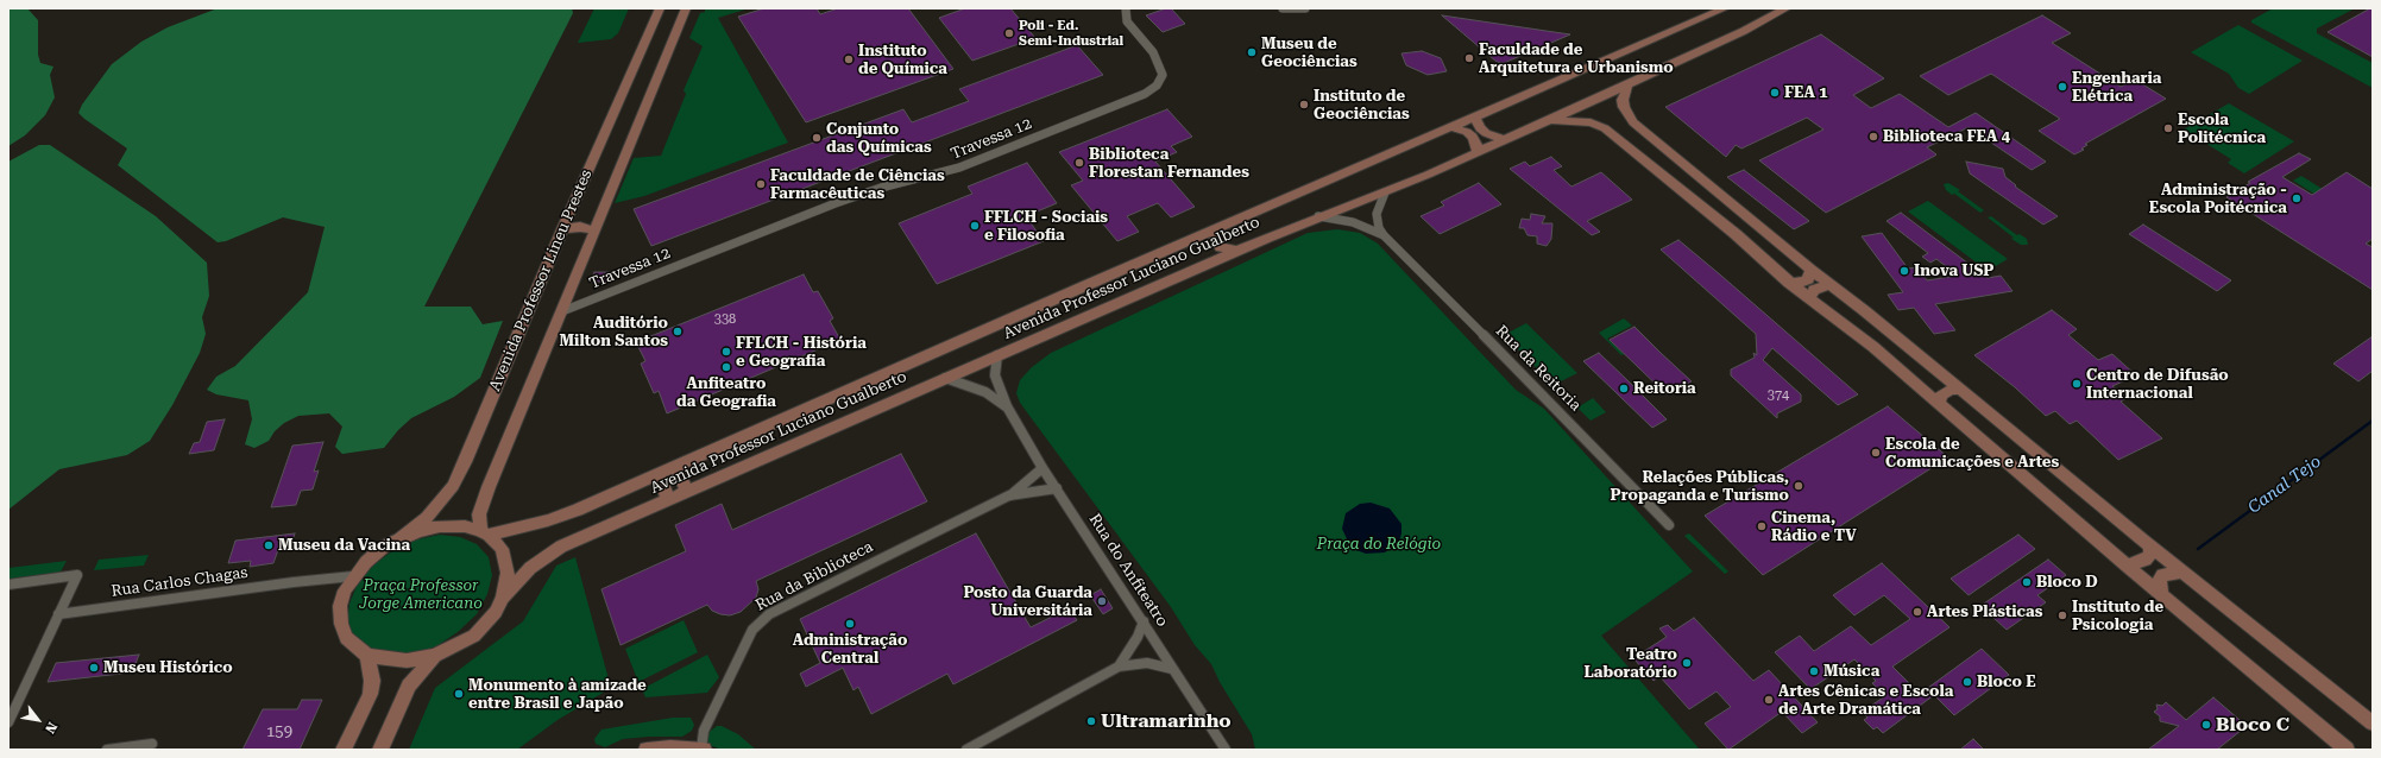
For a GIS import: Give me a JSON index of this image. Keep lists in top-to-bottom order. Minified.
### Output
{"streets":{"street":["Travessa 12","Avenida Professor Luciano Gualberto","Avenida Professor Lineu Prestes","Rua da Reitoria","Rua do Anfiteatro","Rua da Biblioteca","Rua Carlos Chagas"]},"crossings":[["Travessa 12","Avenida Professor Lineu Prestes"],["Avenida Professor Luciano Gualberto","Avenida Professor Lineu Prestes"],["Avenida Professor Luciano Gualberto","Rua da Reitoria"],["Avenida Professor Luciano Gualberto","Rua do Anfiteatro"],["Avenida Professor Luciano Gualberto","Rua Carlos Chagas"],["Avenida Professor Lineu Prestes","Rua Carlos Chagas"],["Rua do Anfiteatro","Rua da Biblioteca"]],"water":["Canal Tejo"],"parks":["Praça do Relógio","Praça Professor Jorge Americano"],"places":["Poli - Ed. Semi-Industrial","Museu de Geociências","Faculdade de Arquitetura e Urbanismo","Instituto de Química","Engenharia Elétrica","FEA 1","Instituto de Geociências","Escola Politécnica","Biblioteca FEA 4","Conjunto das Químicas","Biblioteca Florestan Fernandes","Faculdade de Ciências Farmacêuticas","Administração - Escola Poitécnica","FFLCH - Sociais e Filosofia","Inova USP","Auditório Milton Santos","FFLCH - História e Geografia","Anfiteatro da Geografia","Centro de Difusão Internacional","Reitoria","Escola de Comunicações e Artes","Relações Públicas, Propaganda e Turismo","Cinema, Rádio e TV","Museu da Vacina","Bloco D","Posto da Guarda Universitária","Artes Plásticas","Instituto de Psicologia","Administração Central","Teatro Laboratório","Museu Histórico","Música","Bloco E","Monumento à amizade entre Brasil e Japão","Artes Cênicas e Escola de Arte Dramática","Ultramarinho","Bloco C"],"house_numbers":["338","374","159"],"north":"bottom right"}
